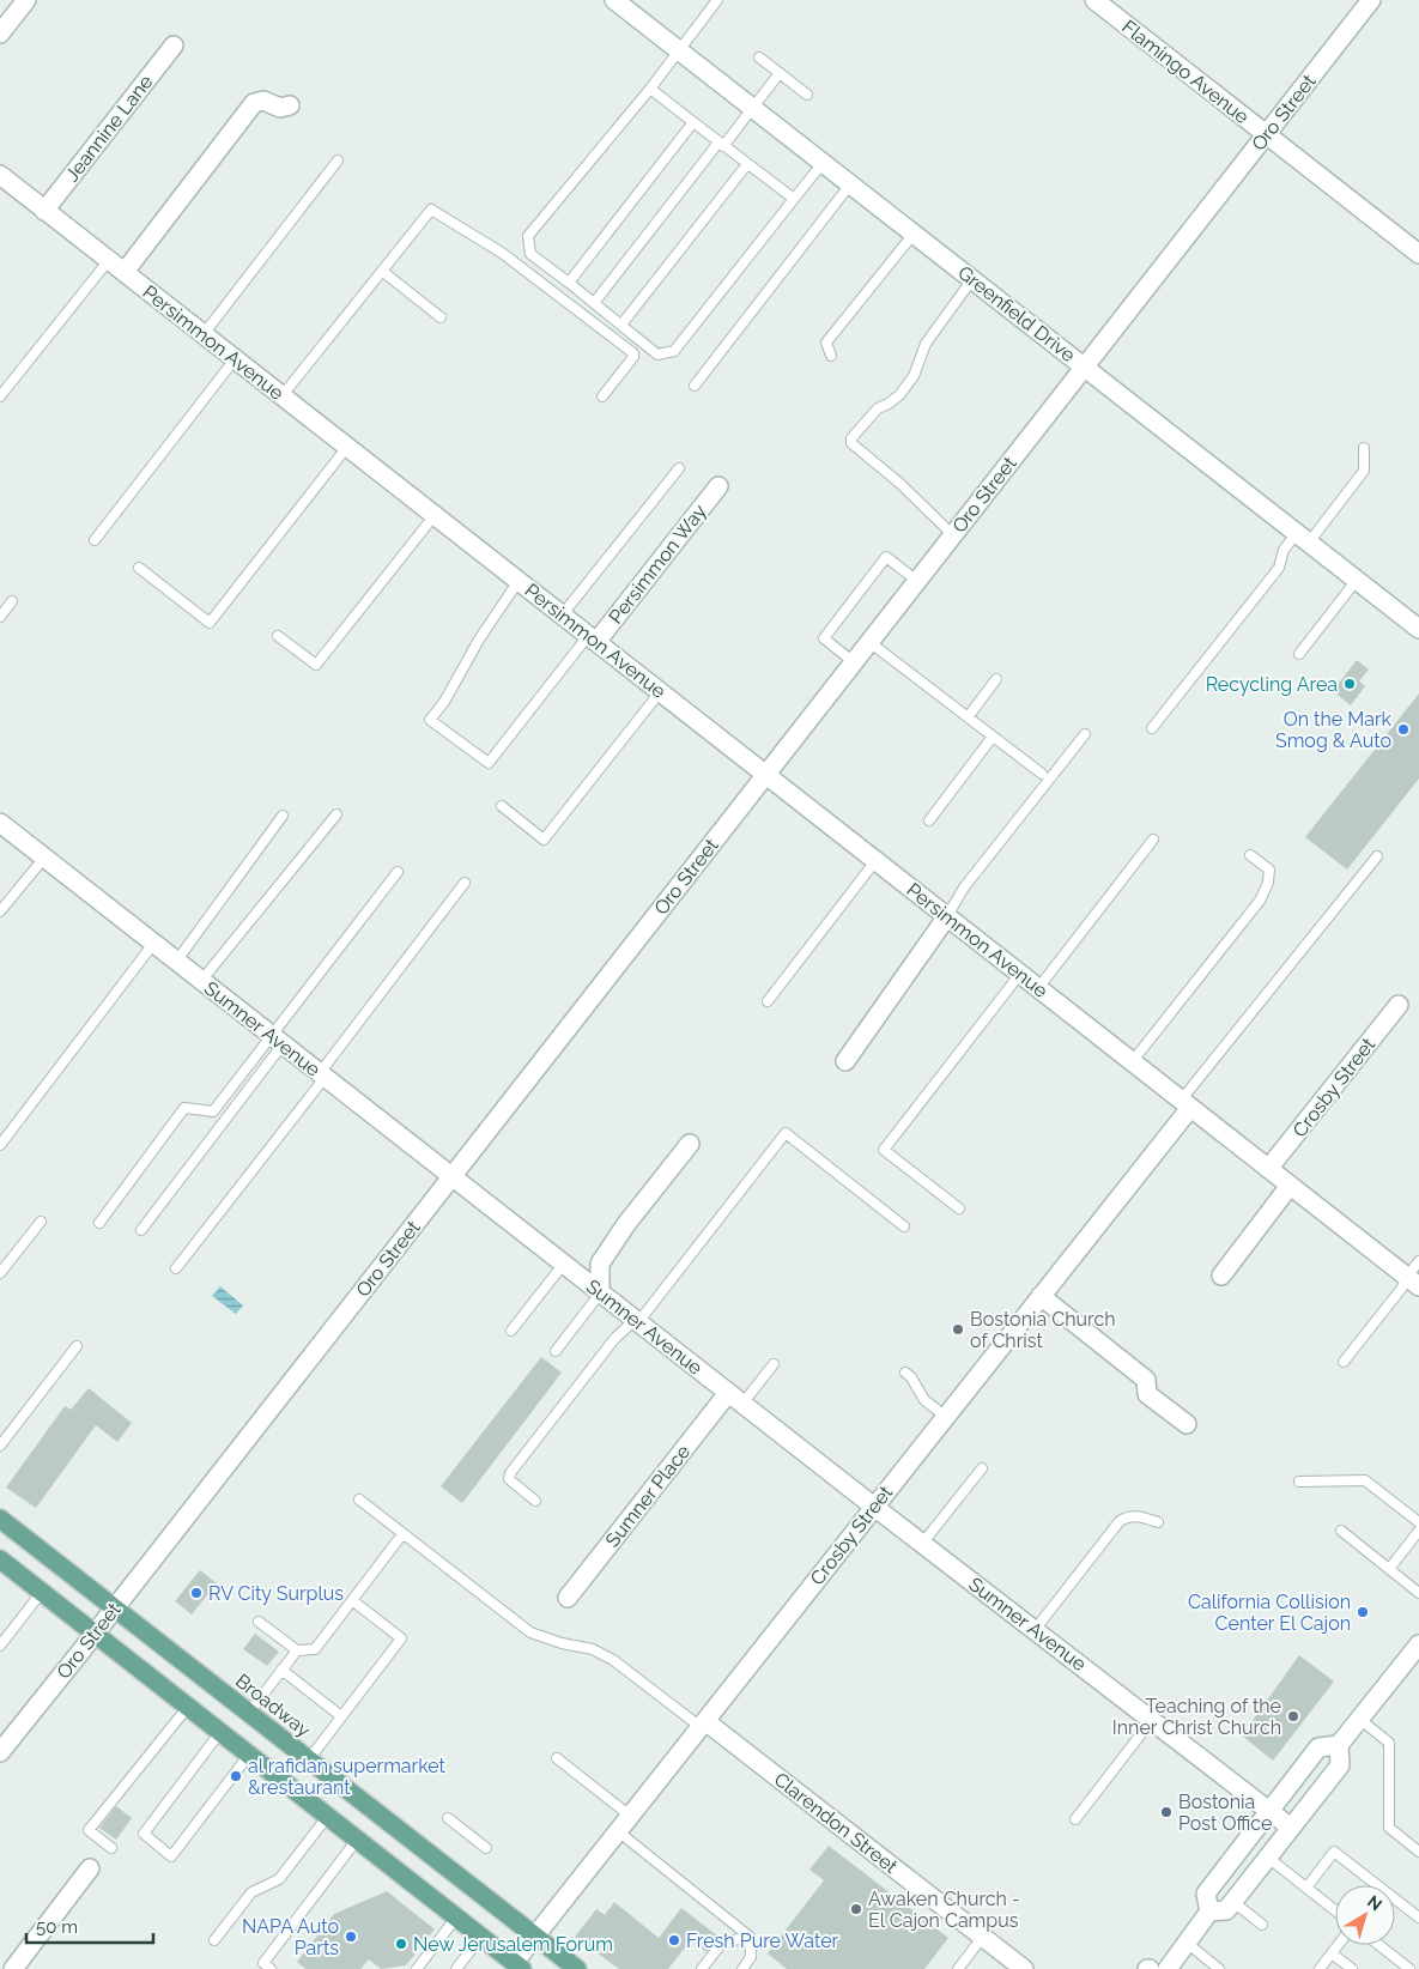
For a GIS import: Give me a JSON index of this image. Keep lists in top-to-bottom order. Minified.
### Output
{"streets":{"main road":["Broadway"],"street":["Flamingo Avenue","Oro Street","Jeannine Lane","Greenfield Drive","Persimmon Avenue","Persimmon Way","Sumner Avenue","Crosby Street","Sumner Place","Clarendon Street"]},"crossings":[["Flamingo Avenue","Oro Street"],["Oro Street","Greenfield Drive"],["Oro Street","Persimmon Avenue"],["Oro Street","Sumner Avenue"],["Oro Street","Broadway"],["Jeannine Lane","Persimmon Avenue"],["Persimmon Avenue","Persimmon Way"],["Persimmon Avenue","Crosby Street"],["Sumner Avenue","Crosby Street"],["Sumner Avenue","Sumner Place"],["Crosby Street","Broadway"],["Crosby Street","Clarendon Street"]],"places":["Recycling Area","On the Mark Smog & Auto","Bostonia Church of Christ","RV City Surplus","California Collision Center El Cajon","Teaching of the Inner Christ Church","al rafidan supermarket &restaurant","Bostonia Post Office","Awaken Church - El Cajon Campus","NAPA Auto Parts","Fresh Pure Water","New Jerusalem Forum"],"scale_bar":"50 m","north":"top right"}
